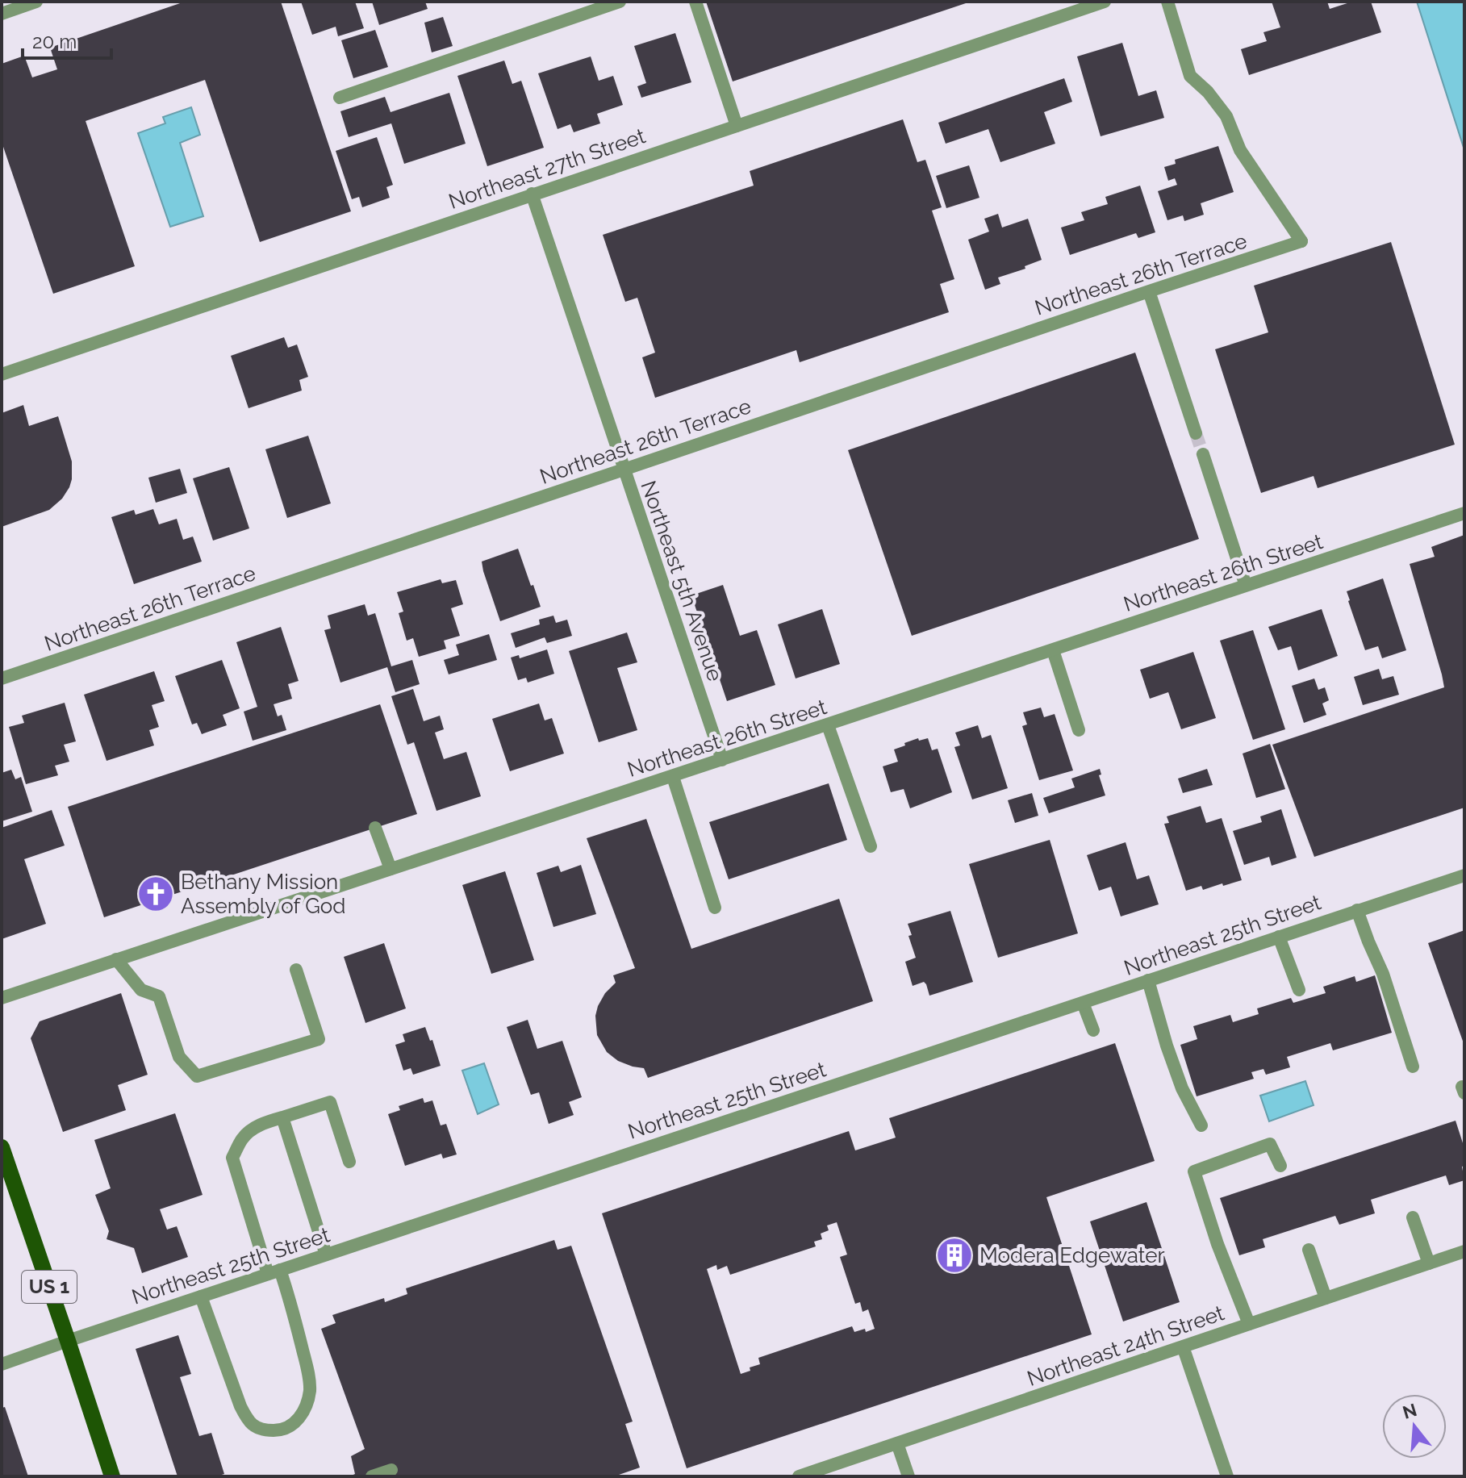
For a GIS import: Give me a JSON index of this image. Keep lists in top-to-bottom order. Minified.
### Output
{"streets":{"main road":["US 1"],"street":["Northeast 27th Street","Northeast 26th Terrace","Northeast 26th Street","Northeast 5th Avenue","Northeast 25th Street","Northeast 24th Street"]},"crossings":[["Northeast 27th Street","Northeast 5th Avenue"],["Northeast 26th Terrace","Northeast 5th Avenue"],["Northeast 26th Street","Northeast 5th Avenue"],["Northeast 25th Street","US 1"]],"places":{"church":["Bethany Mission Assembly of God"],"building":["Modera Edgewater"]},"scale_bar":"20 m","north":"top"}
